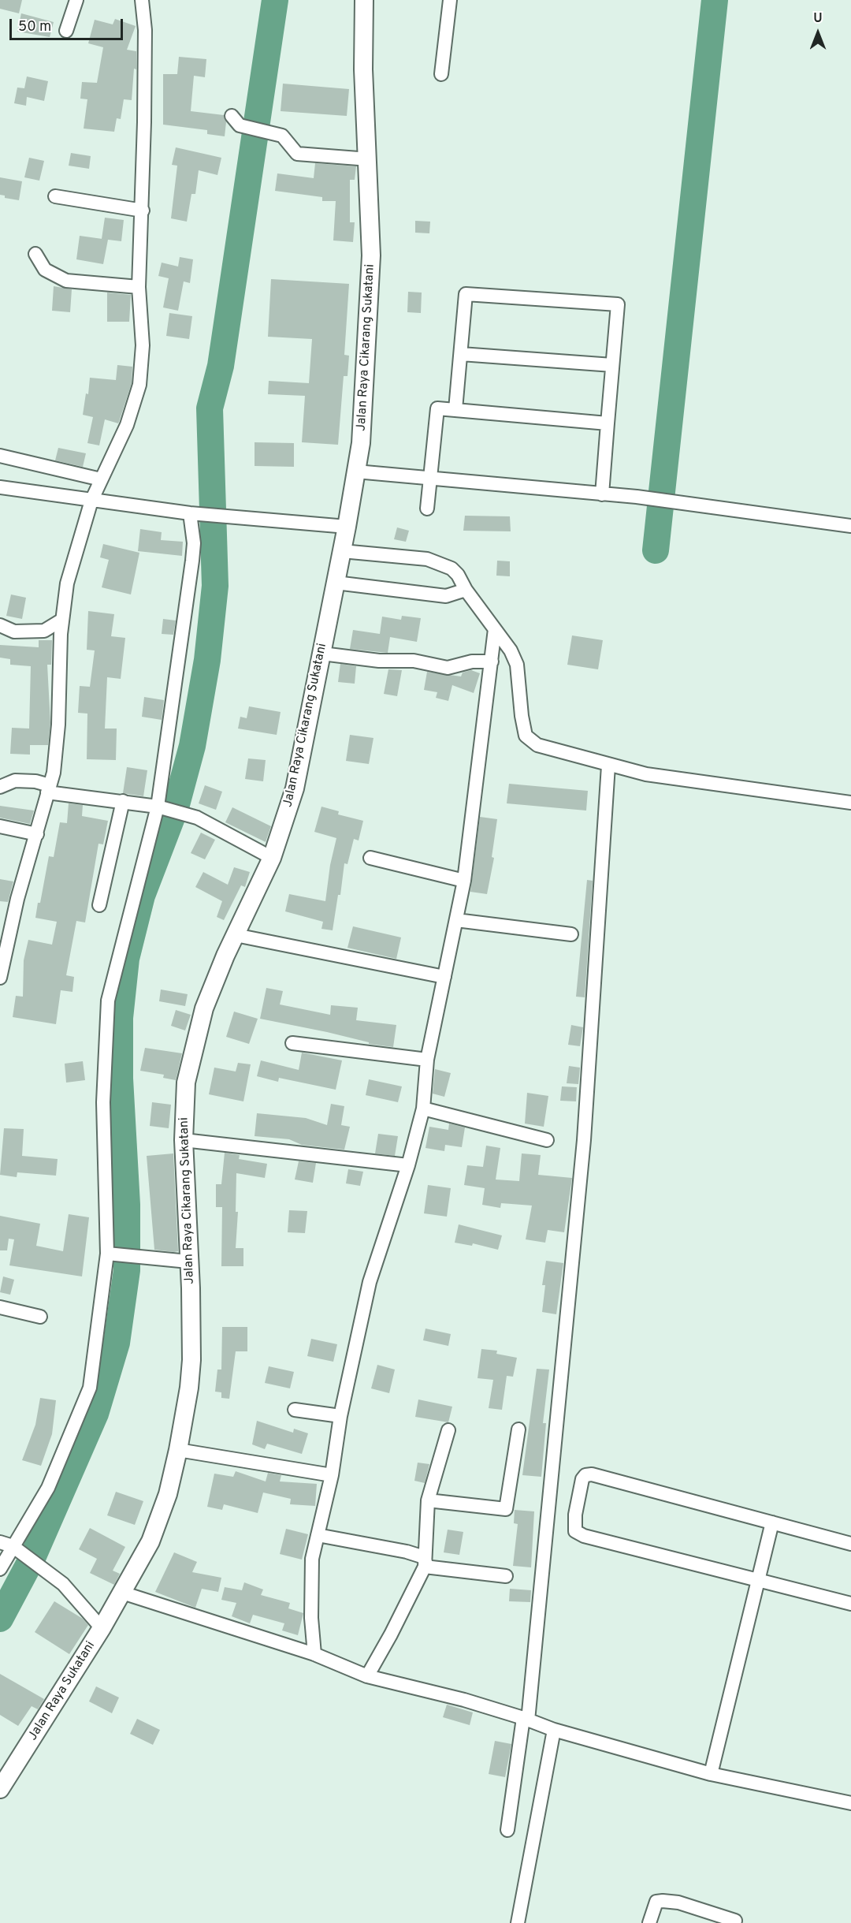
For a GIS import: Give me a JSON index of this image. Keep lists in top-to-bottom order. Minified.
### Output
{"streets":{"main road":["Jalan Raya Cikarang Sukatani","Jalan Raya Sukatani"]},"crossings":[["Jalan Raya Cikarang Sukatani","Jalan Raya Sukatani"]],"scale_bar":"50 m","north":"top"}
